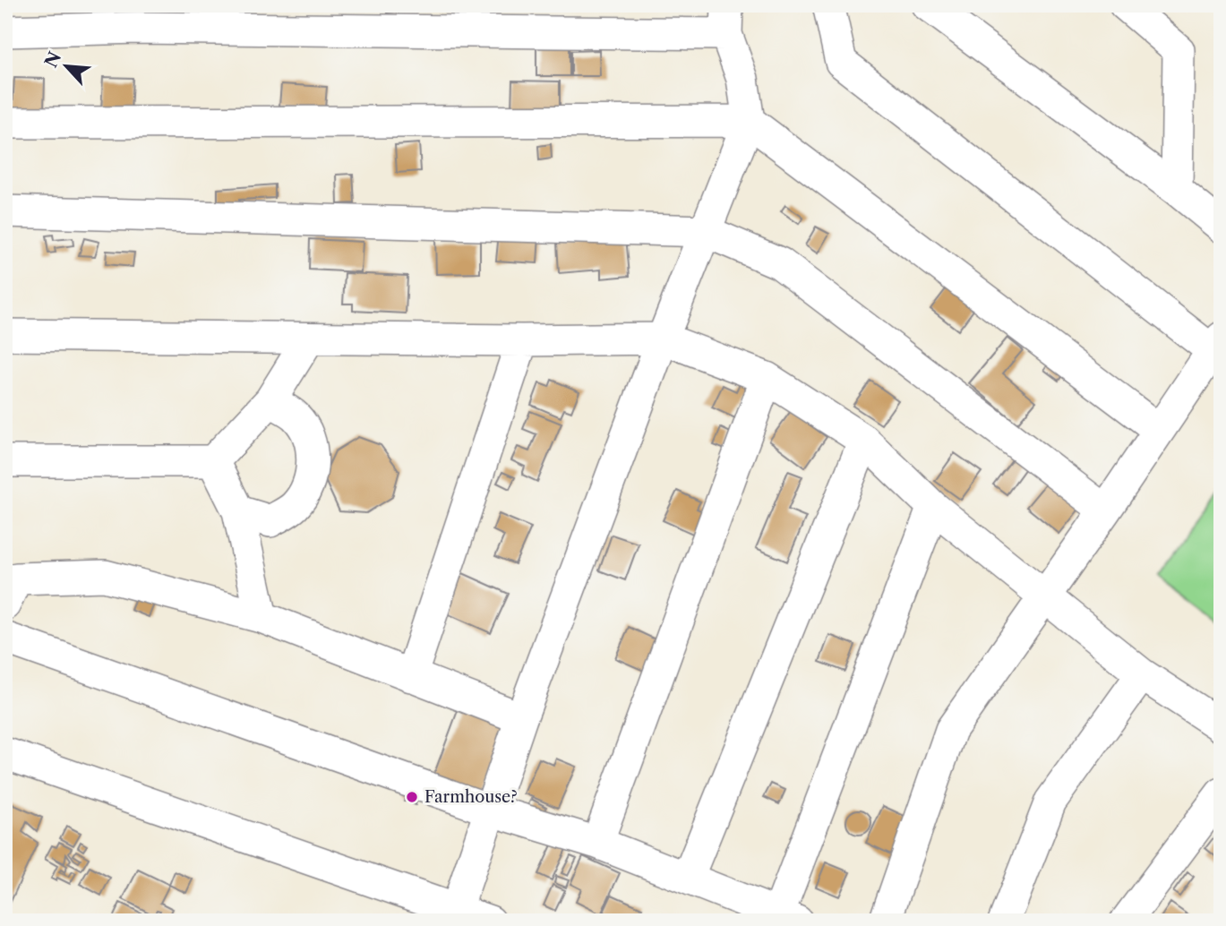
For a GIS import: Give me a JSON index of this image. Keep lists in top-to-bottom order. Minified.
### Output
{"places":["Farmhouse?"],"north":"top left"}
